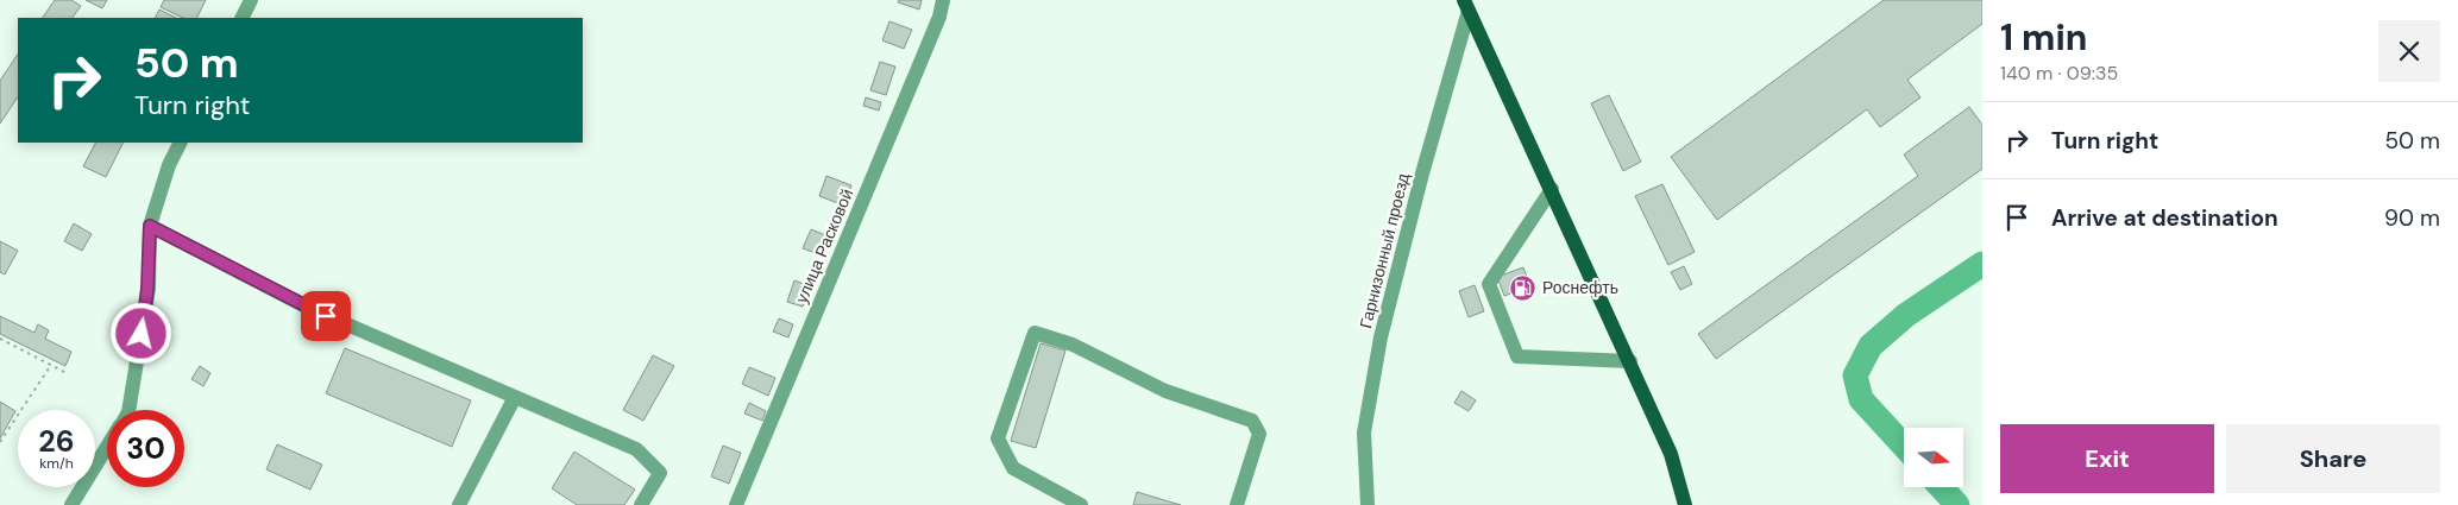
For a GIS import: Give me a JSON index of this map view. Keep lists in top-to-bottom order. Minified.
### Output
{"streets":{"street":["улица Расковой","Гарнизонный проезд"]},"places":{"fuel station":["Роснефть"]},"north":"right","page":{"heading":["1 min","140 m · 09:35"],"turn":["50 m","Turn right"],"list":[{"name":"Turn right","value":"50 m"},{"name":"Arrive at destination","value":"90 m"}],"speed":"26 km/h","limit":"30","buttons":["Exit","Share"]}}
